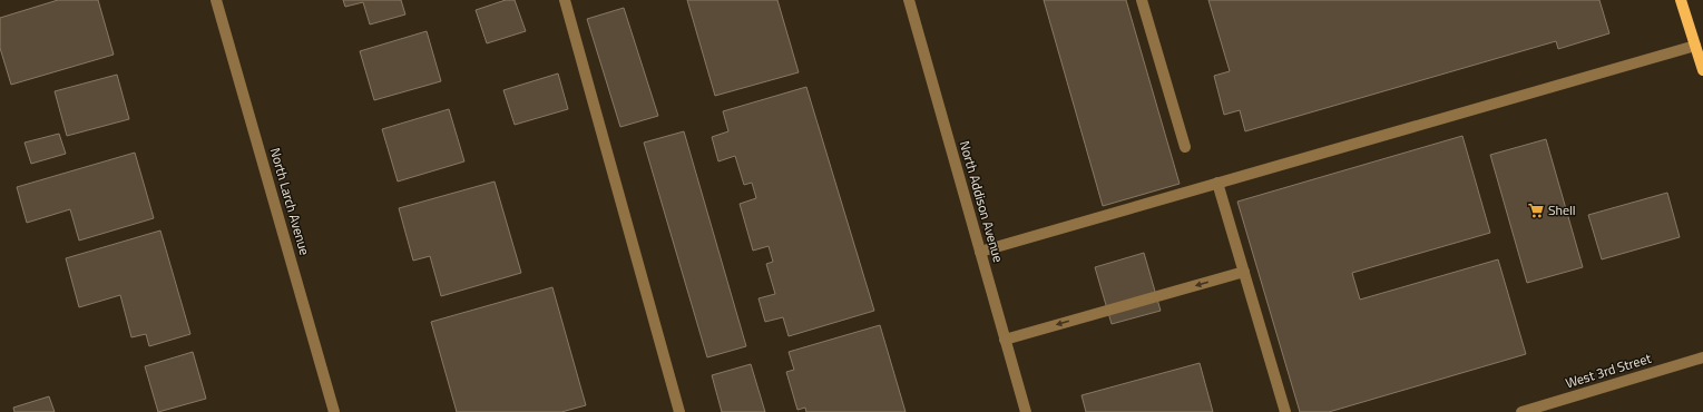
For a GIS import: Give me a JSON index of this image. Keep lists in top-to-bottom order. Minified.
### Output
{"streets":{"street":["North Larch Avenue","North Addison Avenue","West 3rd Street"]},"places":{"supermarket":["Shell"]}}
